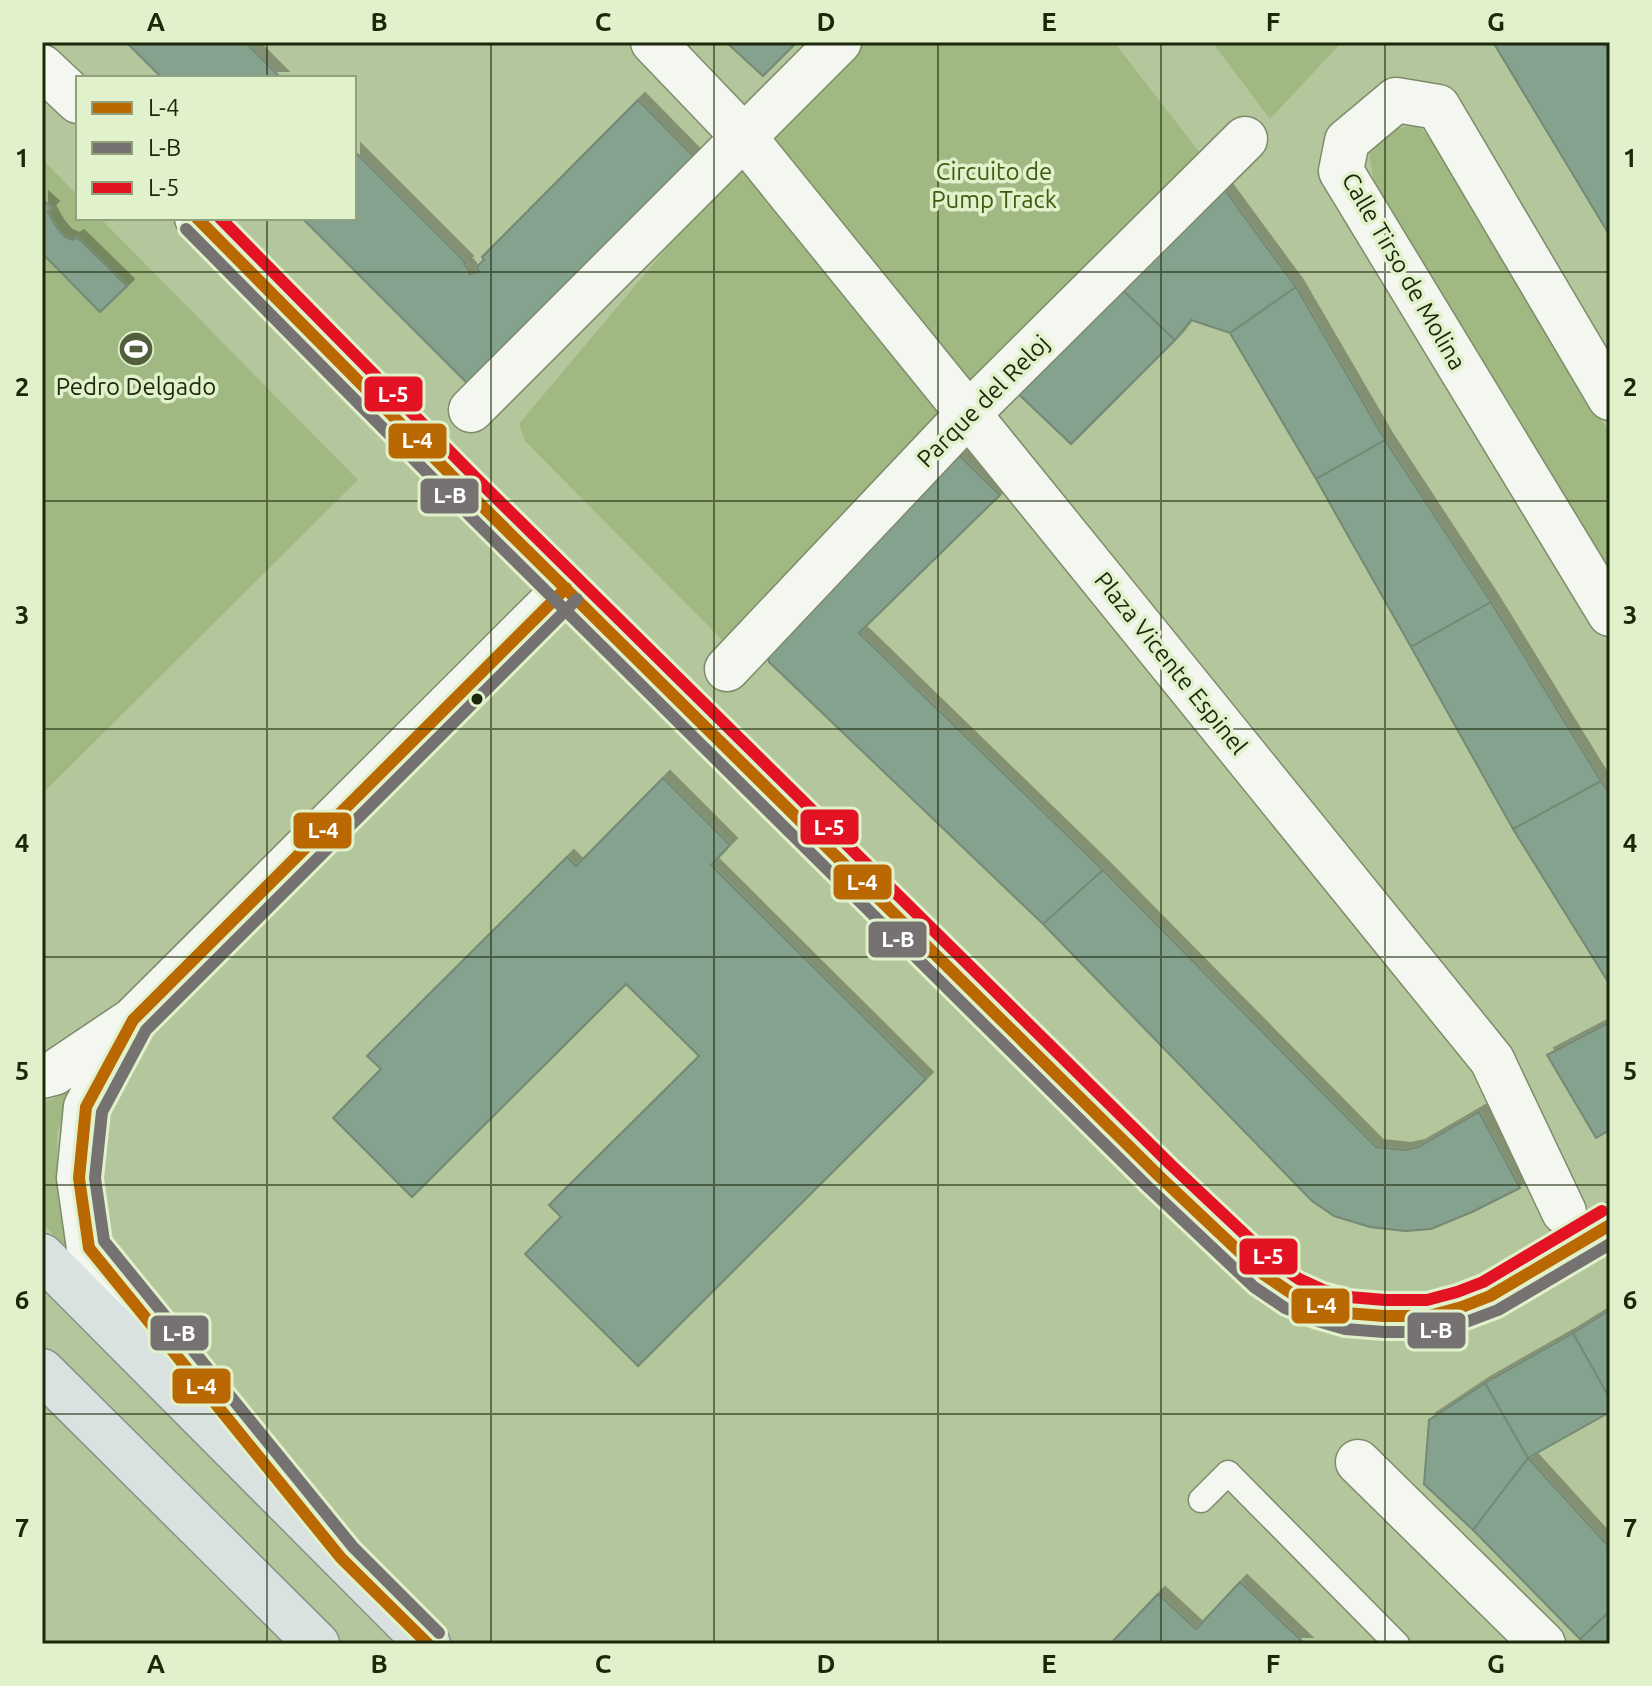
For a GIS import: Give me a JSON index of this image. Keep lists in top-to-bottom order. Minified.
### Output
{"streets":{"street":["Calle Tirso de Molina","Parque del Reloj","Plaza Vicente Espinel"]},"crossings":[["Parque del Reloj","Plaza Vicente Espinel"]],"parks":["Circuito de Pump Track"],"places":{"sports":["Pedro Delgado"]},"lines":["transit line L-4","transit line L-5","transit line L-B"],"legend":["L-4","L-B","L-5"],"grid":{"columns":["A","B","C","D","E","F","G"],"rows":["1","2","3","4","5","6","7"]}}
